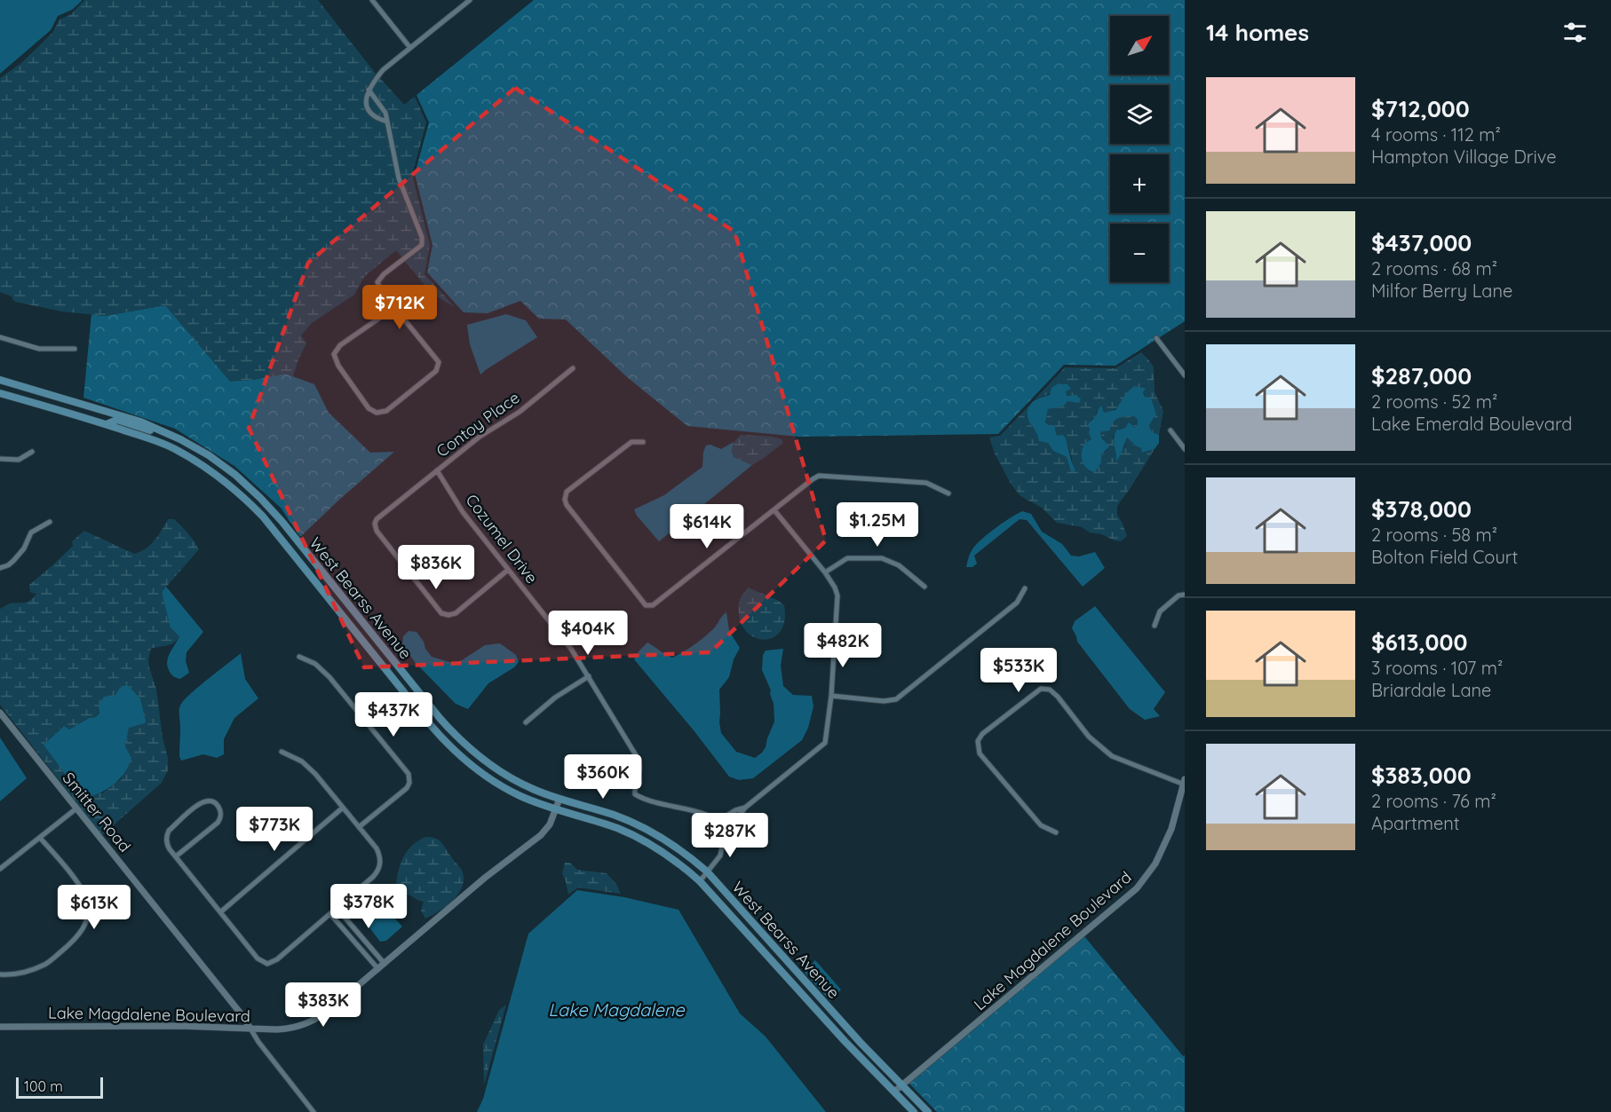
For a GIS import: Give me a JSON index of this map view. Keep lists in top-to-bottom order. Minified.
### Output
{"streets":{"main road":["West Bearss Avenue"],"street":["Contoy Place","Cozumel Drive","Smitter Road","Lake Magdalene Boulevard"]},"crossings":[["Contoy Place","Cozumel Drive"],["West Bearss Avenue","Lake Magdalene Boulevard"],["Smitter Road","Lake Magdalene Boulevard"]],"water":["Lake Magdalene"],"scale_bar":"100 m","north":"top right","page":{"heading":"14 homes","map_buttons":["+","−"],"list":[{"name":"$712,000","note":"4 rooms · 112 m² · Hampton Village Drive"},{"name":"$437,000","note":"2 rooms · 68 m² · Milfor Berry Lane"},{"name":"$287,000","note":"2 rooms · 52 m² · Lake Emerald Boulevard"},{"name":"$378,000","note":"2 rooms · 58 m² · Bolton Field Court"},{"name":"$613,000","note":"3 rooms · 107 m² · Briardale Lane"},{"name":"$383,000","note":"2 rooms · 76 m² · Apartment"}],"price":["$712K","$1.25M","$614K","$836K","$404K","$482K","$533K","$437K","$360K","$773K","$287K","$378K","$613K","$383K"],"scale":"100 m"}}
